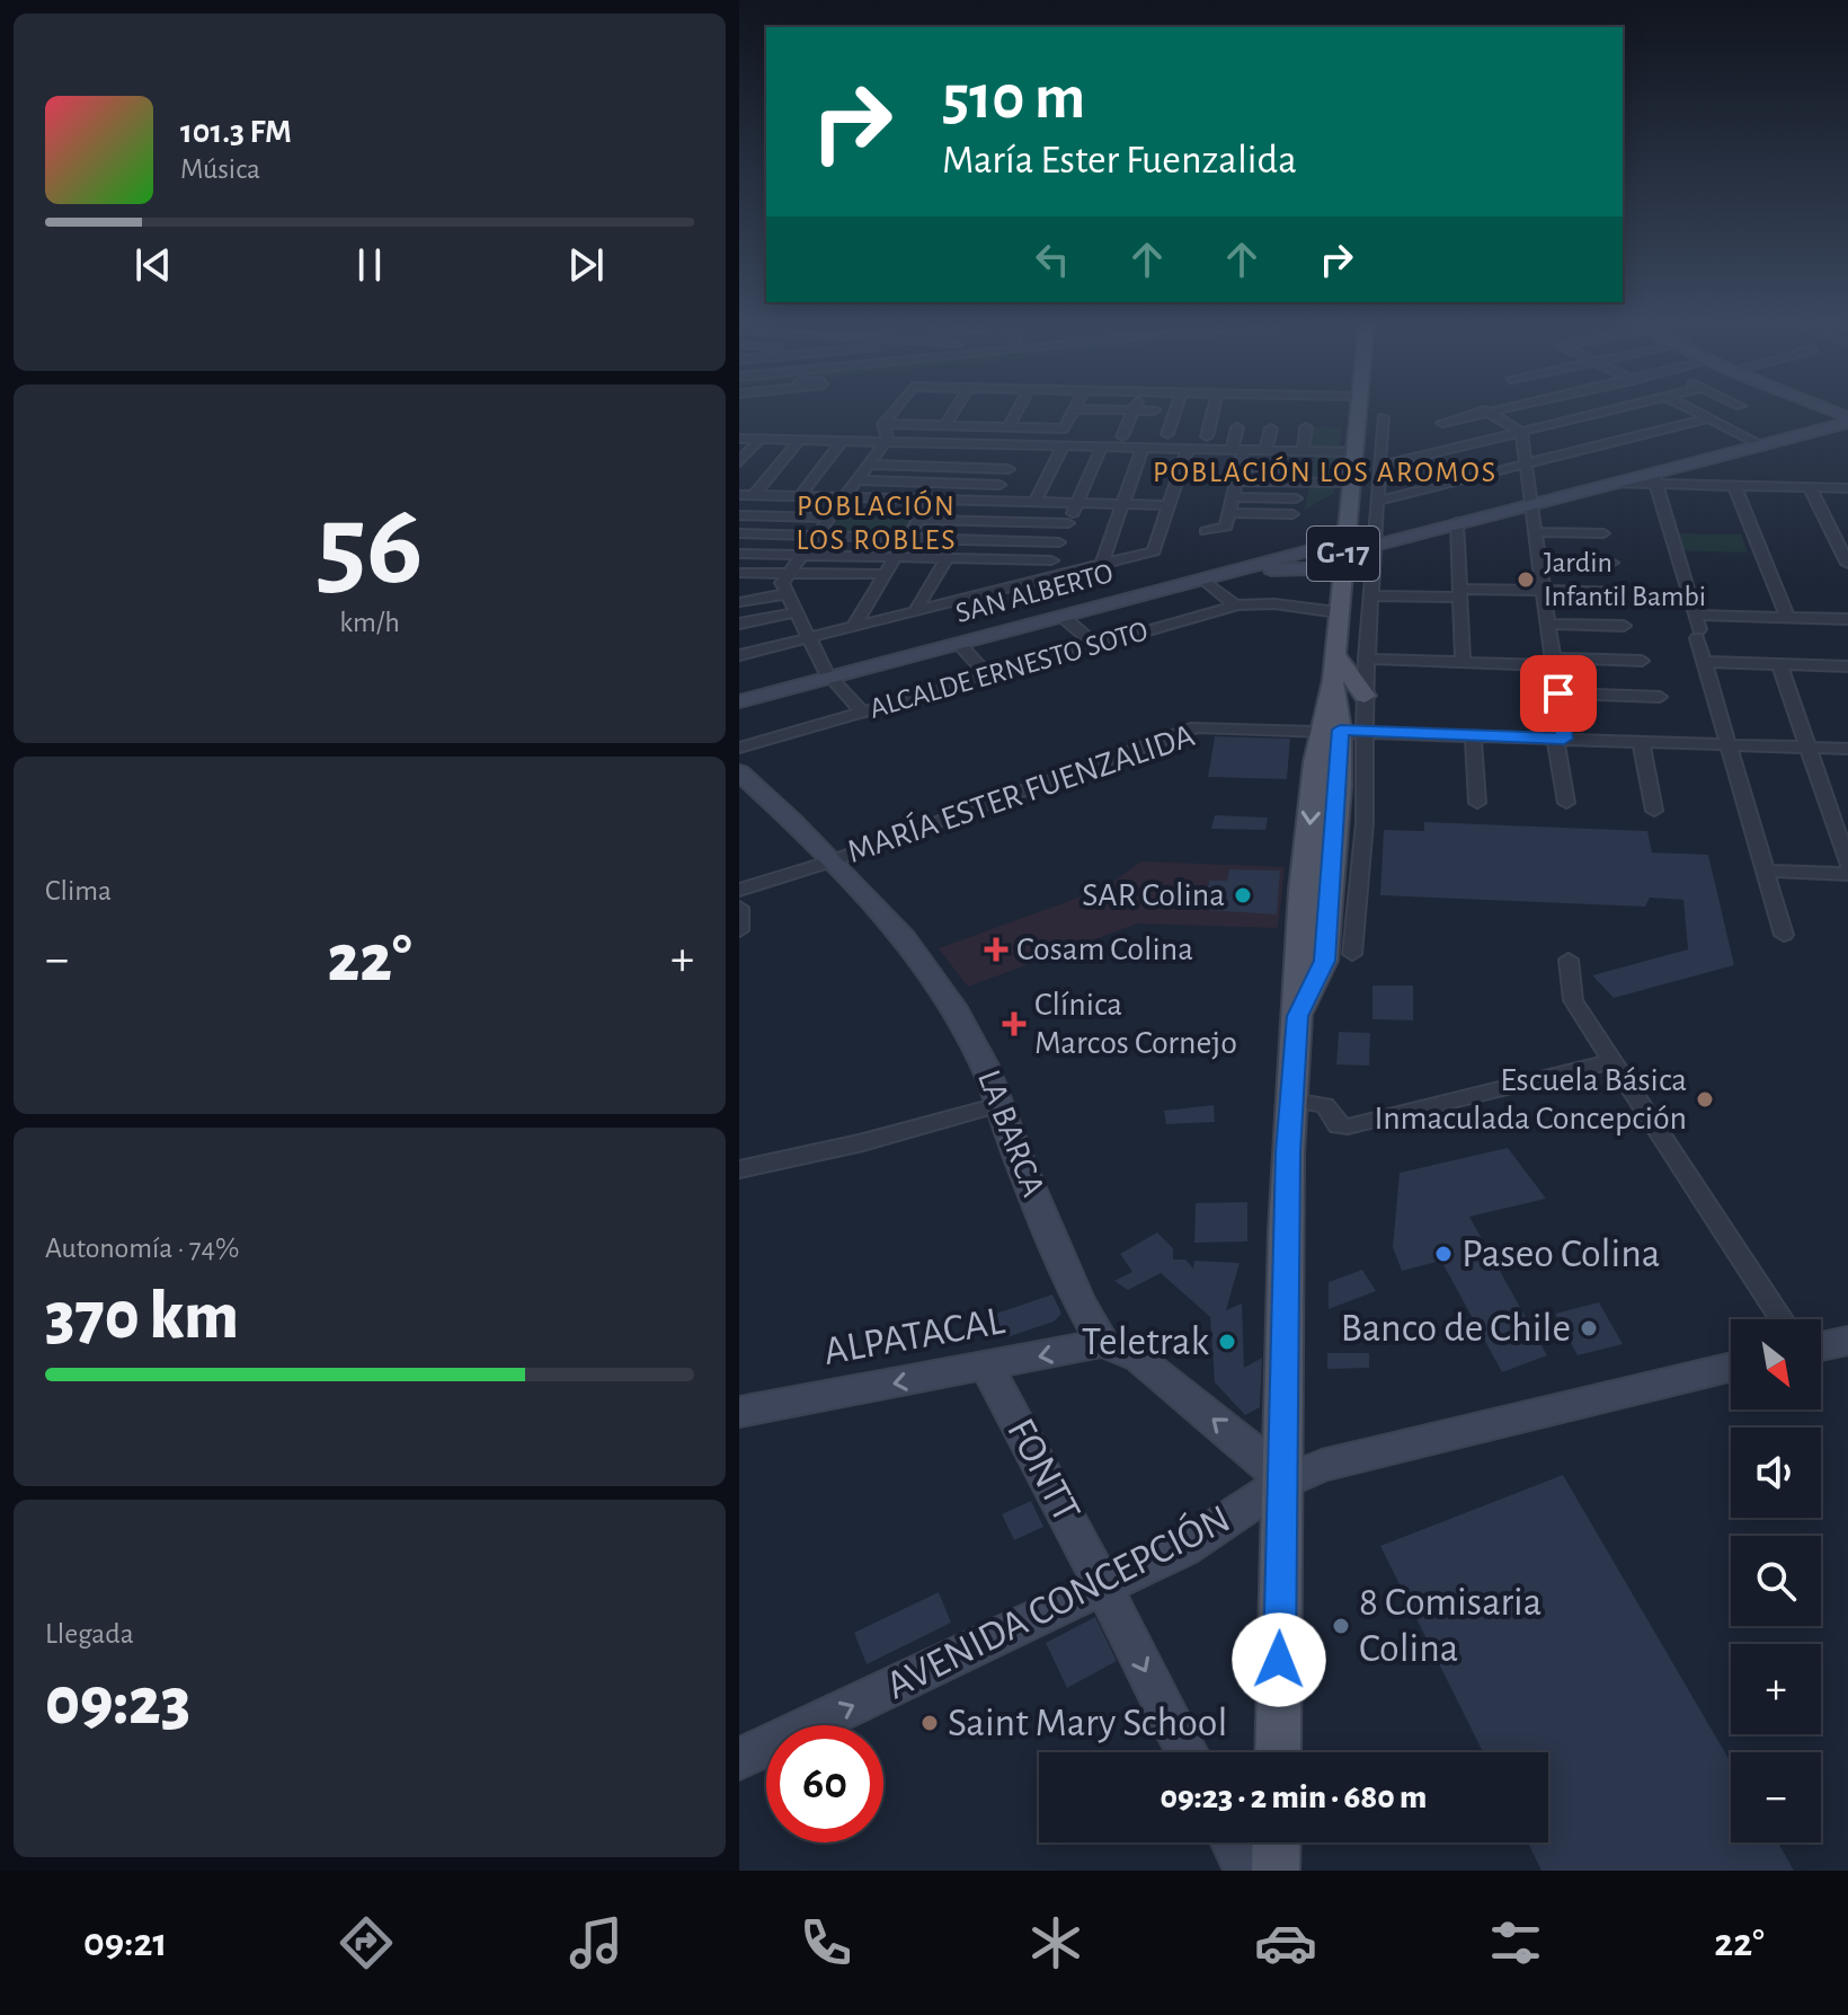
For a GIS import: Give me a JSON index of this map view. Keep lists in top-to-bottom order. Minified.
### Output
{"streets":{"main road":["G-17"],"street":["SAN ALBERTO","ALCALDE ERNESTO SOTO","MARÍA ESTER FUENZALIDA","LA BARCA","ALPATACAL","FONTT","AVENIDA CONCEPCIÓN"]},"crossings":[["G-17","SAN ALBERTO"],["G-17","ALCALDE ERNESTO SOTO"],["G-17","MARÍA ESTER FUENZALIDA"],["G-17","AVENIDA CONCEPCIÓN"],["MARÍA ESTER FUENZALIDA","LA BARCA"],["LA BARCA","ALPATACAL"],["ALPATACAL","FONTT"],["FONTT","AVENIDA CONCEPCIÓN"]],"one_way":["ALPATACAL","FONTT","AVENIDA CONCEPCIÓN"],"districts":["POBLACIÓN LOS AROMOS","POBLACIÓN LOS ROBLES"],"places":{"other":["Jardin Infantil Bambi","SAR Colina","Escuela Básica Inmaculada Concepción","Paseo Colina","Banco de Chile","Teletrak","8 Comisaria Colina","Saint Mary School"],"health":["Cosam Colina","Clínica Marcos Cornejo"]},"north":"bottom right","page":{"turn":["510 m","María Ester Fuenzalida"],"song":["101.3 FM","Música"],"tile":[["56","km/h"],"Clima",["Autonomía · 74%","370 km"],["Llegada","09:23"]],"heat":["−","22°","+"],"map_buttons":["+","−"],"limit":"60","trip":"09:23 · 2 min · 680 m","tabs":["09:21","22°"]}}
